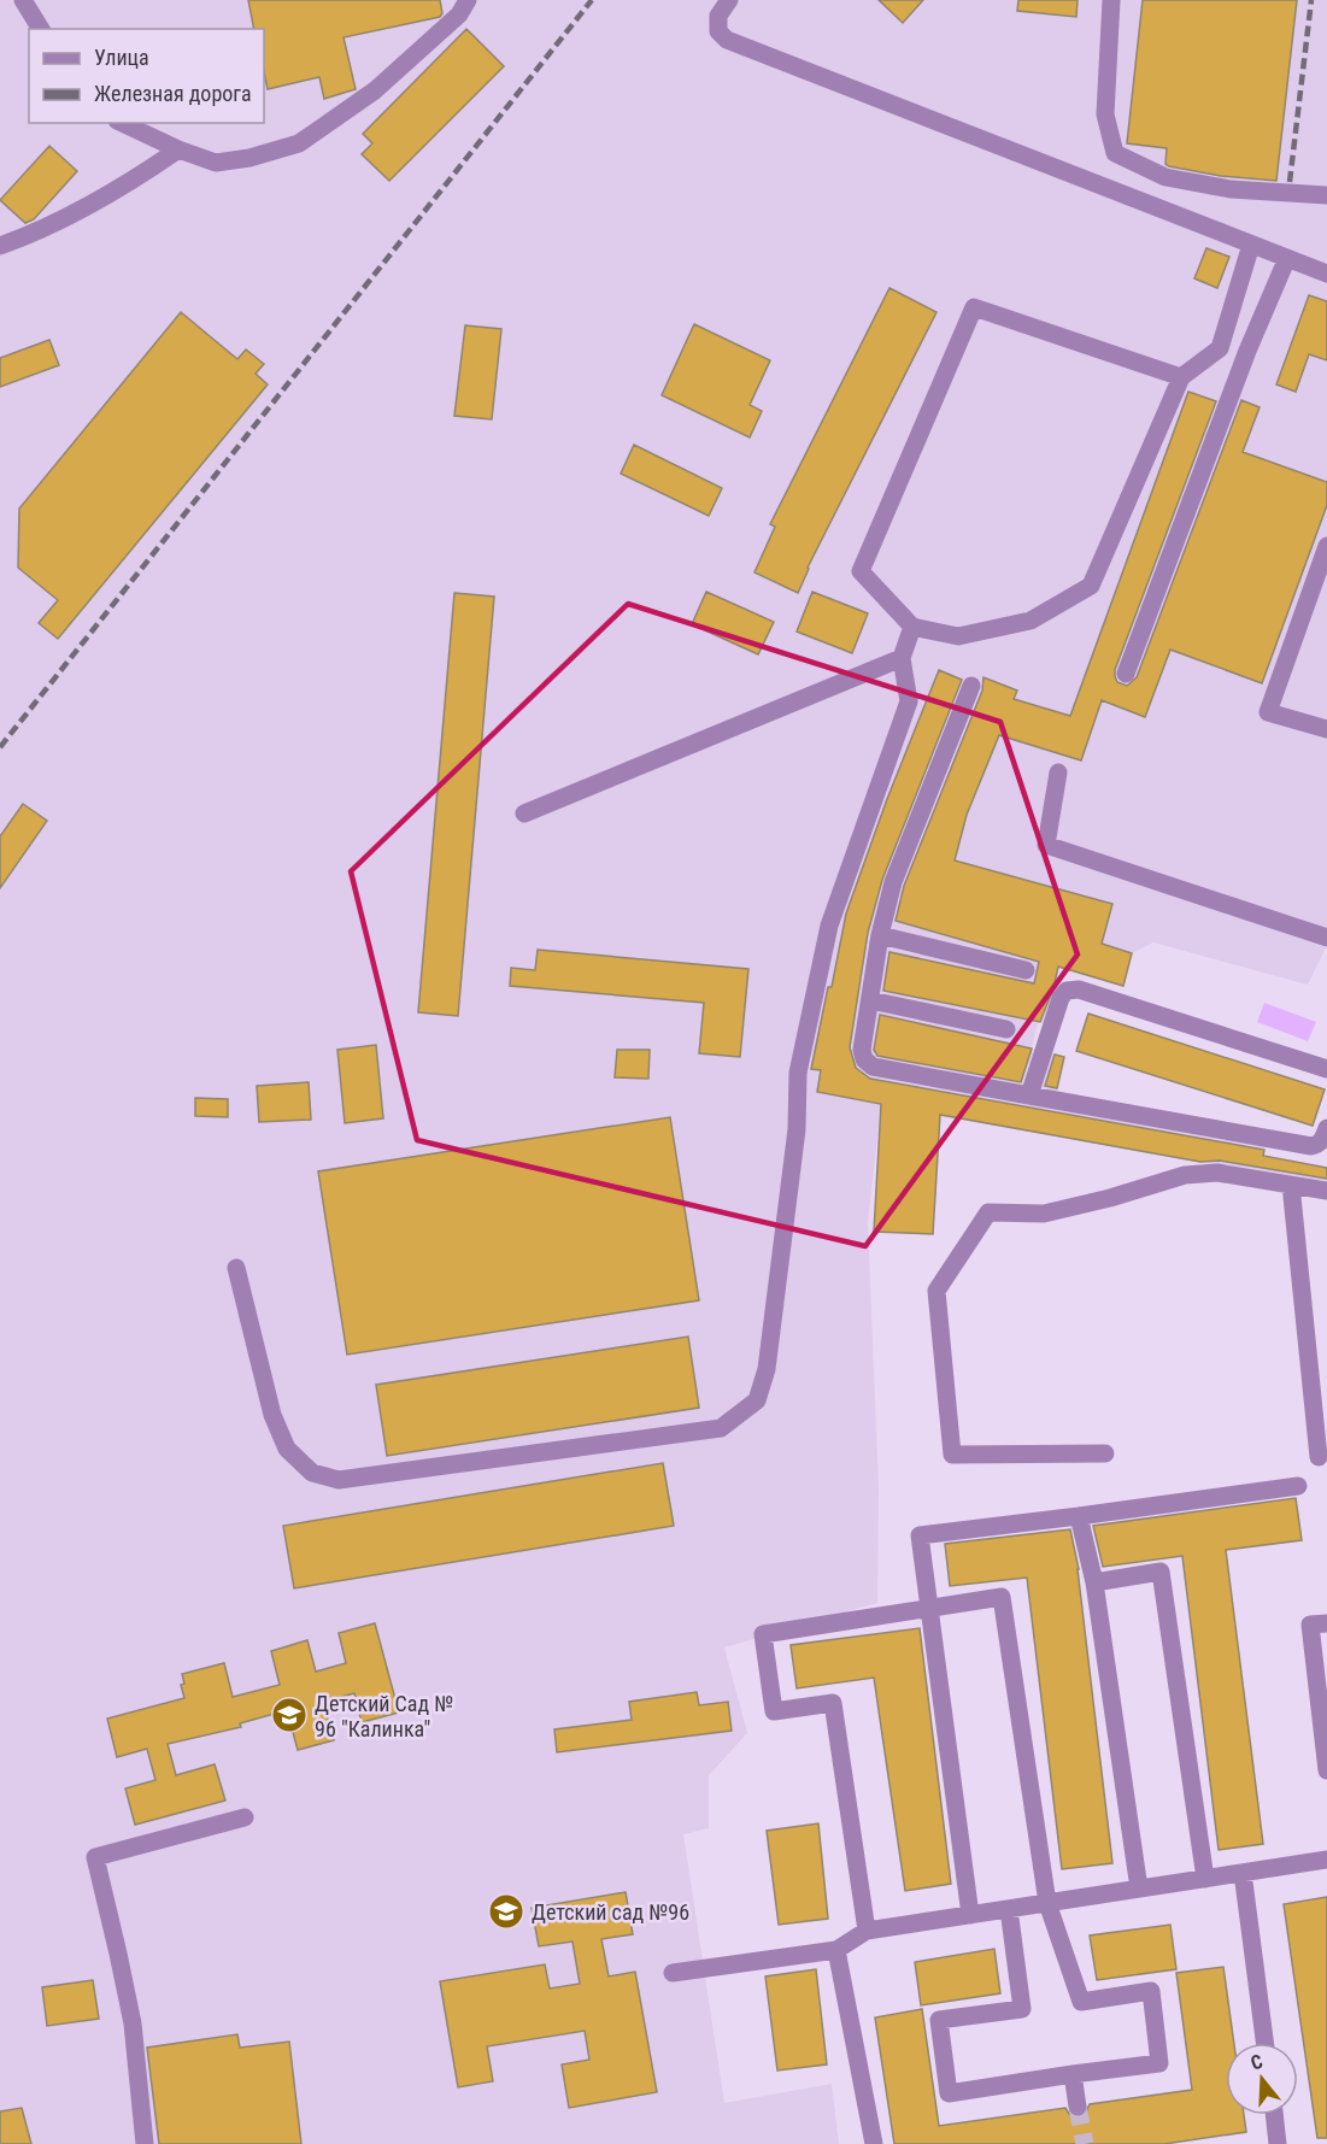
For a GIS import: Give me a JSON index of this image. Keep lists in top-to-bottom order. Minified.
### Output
{"places":{"school or university":["Детский Сад № 96 \"Калинка\"","Детский сад №96"]},"legend":["Улица","Железная дорога"],"north":"top"}
